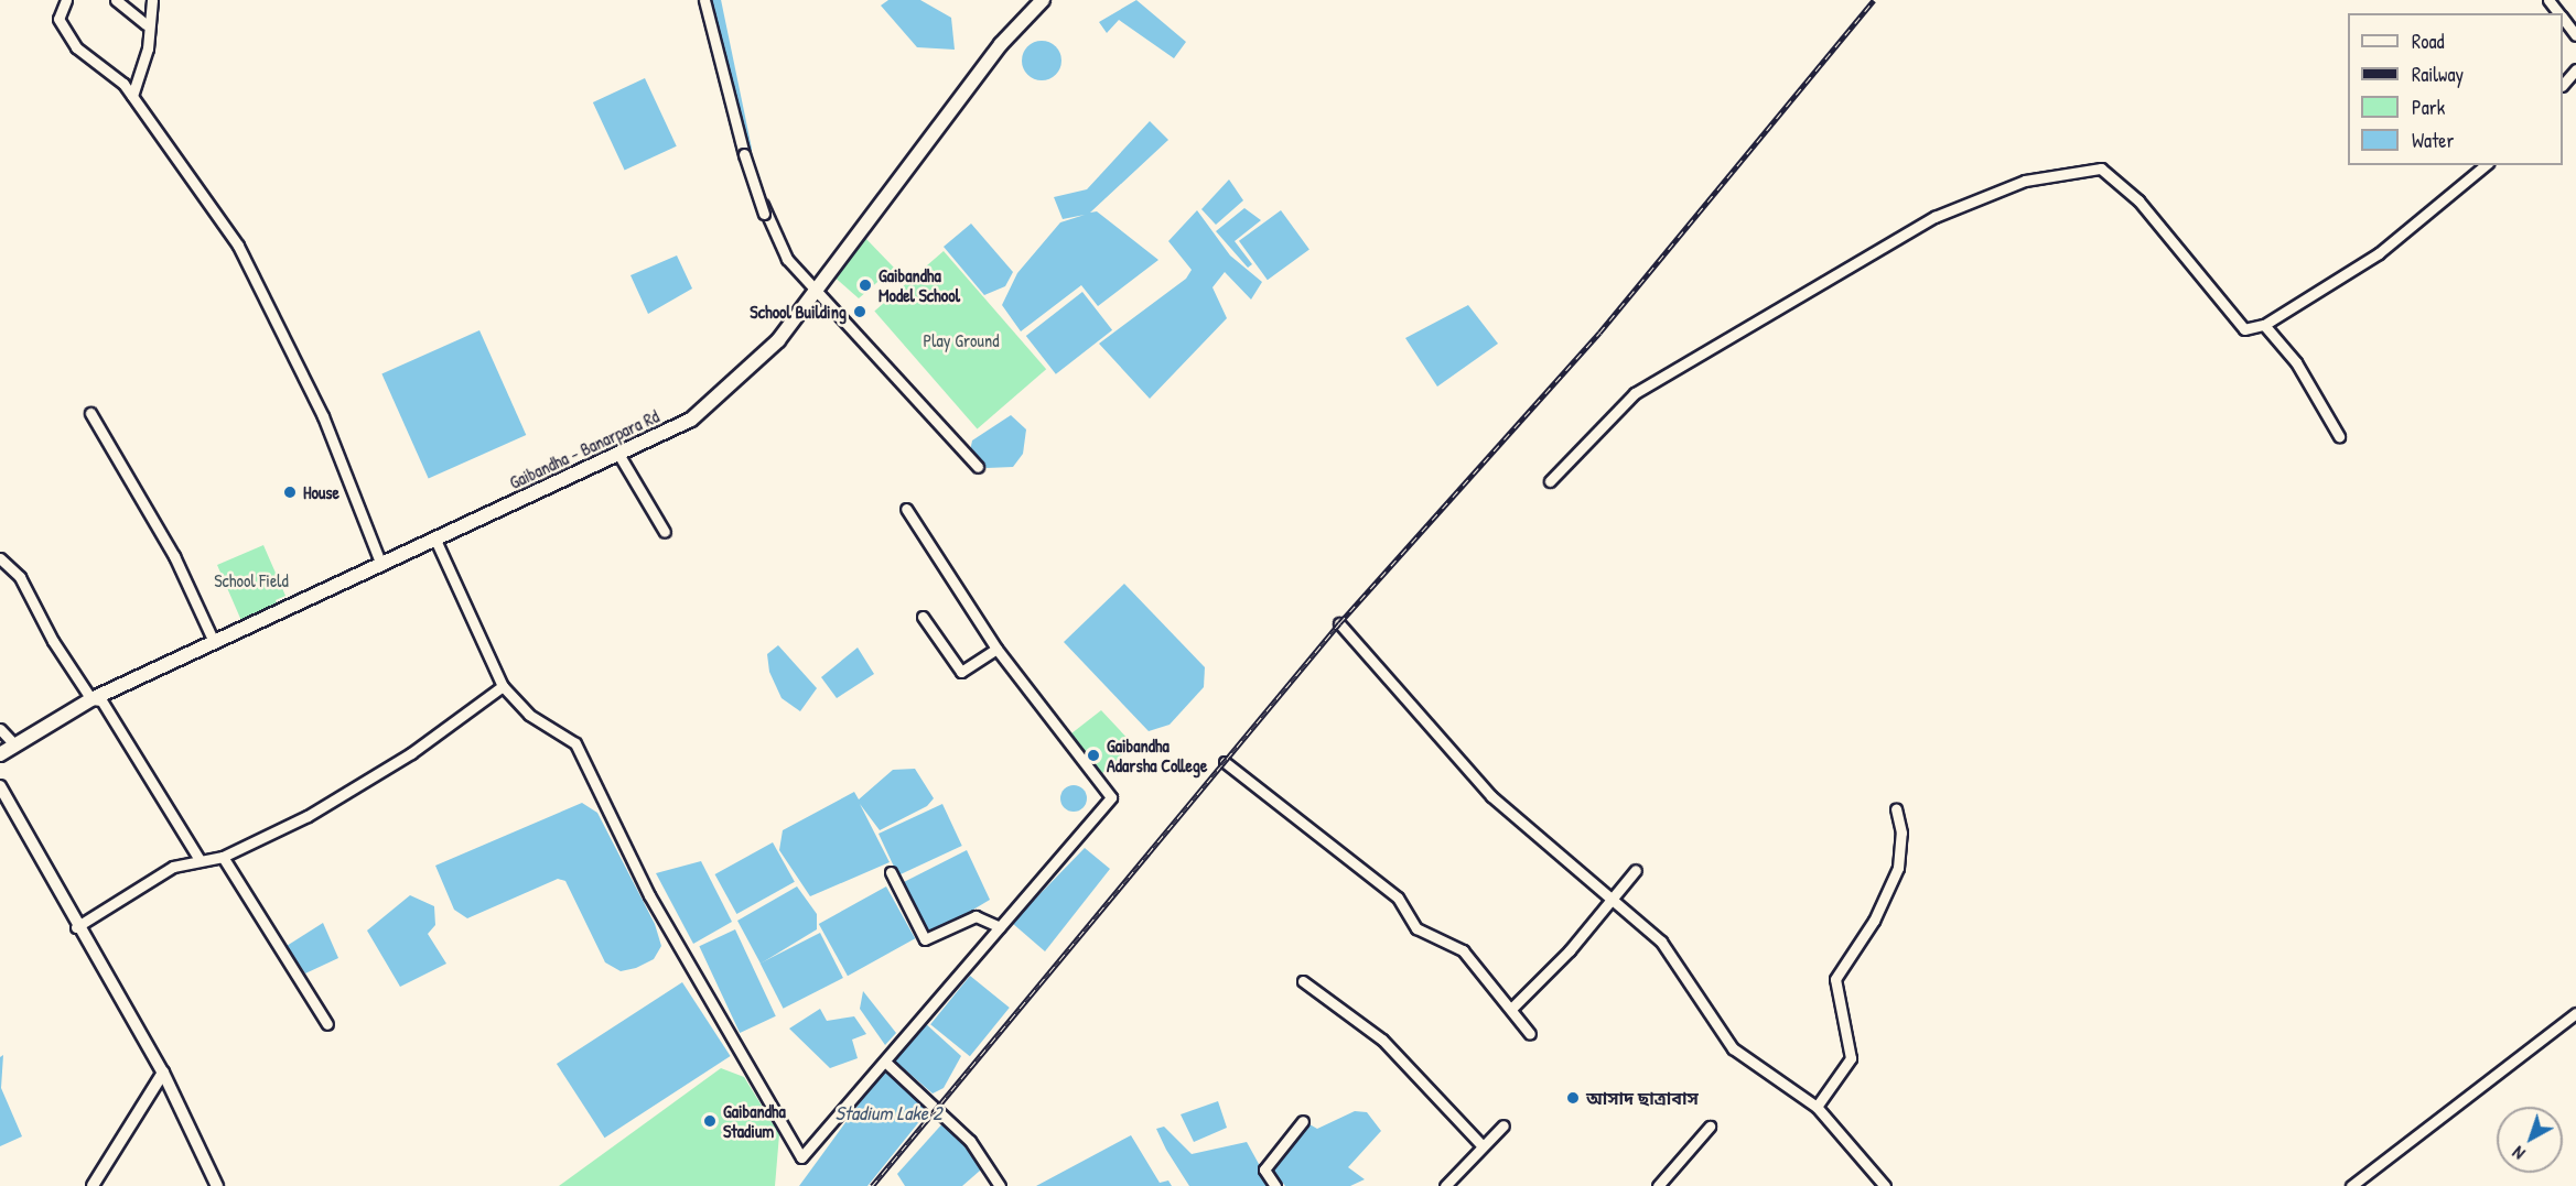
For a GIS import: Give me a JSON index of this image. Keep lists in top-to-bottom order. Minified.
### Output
{"streets":{"main road":["Gaibandha - Banarpara Rd"]},"water":["Stadium Lake 2"],"parks":["Play Ground","School Field"],"places":["Gaibandha Model School","School Building","House","Gaibandha Adarsha College","আসাদ ছাত্রাবাস","Gaibandha Stadium"],"legend":["Road","Railway","Park","Water"],"north":"bottom left"}
